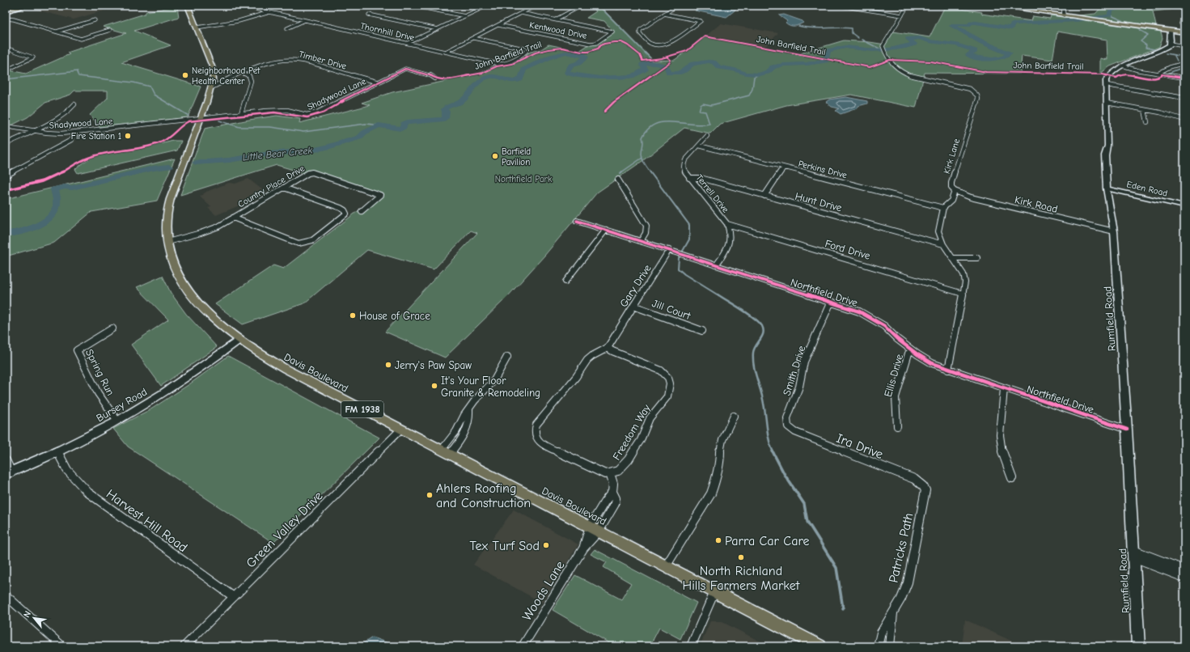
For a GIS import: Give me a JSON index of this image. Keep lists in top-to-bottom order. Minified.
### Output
{"streets":{"main road":["Eden Road","Rumfield Road","Davis Boulevard","Bursey Road","FM 1938"],"street":["Kentwood Drive","Thornhill Drive","Timber Drive","Shadywood Lane","Kirk Lane","Perkins Drive","Country Place Drive","Terrell Drive","Hunt Drive","Kirk Road","Ford Drive","Gary Drive","Northfield Drive","Jill Court","Smith Drive","Spring Run","Ellis Drive","Freedom Way","Ira Drive","Harvest Hill Road","Green Valley Drive","Patricks Path","Woods Lane"],"cycle path":["John Barfield Trail"]},"crossings":[["Timber Drive","Shadywood Lane"],["Timber Drive","Davis Boulevard"],["Shadywood Lane","Davis Boulevard"],["Kirk Lane","Kirk Road"],["Perkins Drive","Terrell Drive"],["Country Place Drive","Davis Boulevard"],["Eden Road","Rumfield Road"],["Terrell Drive","Hunt Drive"],["Terrell Drive","Ford Drive"],["Terrell Drive","Northfield Drive"],["Kirk Road","Rumfield Road"],["Gary Drive","Northfield Drive"],["Gary Drive","Jill Court"],["Gary Drive","Freedom Way"],["Northfield Drive","Rumfield Road"],["Northfield Drive","Smith Drive"],["Northfield Drive","Ellis Drive"],["Smith Drive","Ira Drive"],["Spring Run","Bursey Road"],["Davis Boulevard","Bursey Road"],["Davis Boulevard","Freedom Way"],["Davis Boulevard","Green Valley Drive"],["Davis Boulevard","Woods Lane"],["Bursey Road","Harvest Hill Road"],["Freedom Way","Woods Lane"],["Ira Drive","Patricks Path"],["Harvest Hill Road","Green Valley Drive"]],"water":["Little Bear Creek"],"parks":["Northfield Park"],"places":["Neighborhood Pet Health Center","Fire Station 1","Barfield Pavilion","House of Grace","Jerry's Paw Spaw","It's Your Floor Granite & Remodeling","Ahlers Roofing and Construction","Parra Car Care","Tex Turf Sod","North Richland Hills Farmers Market"],"north":"top left"}
